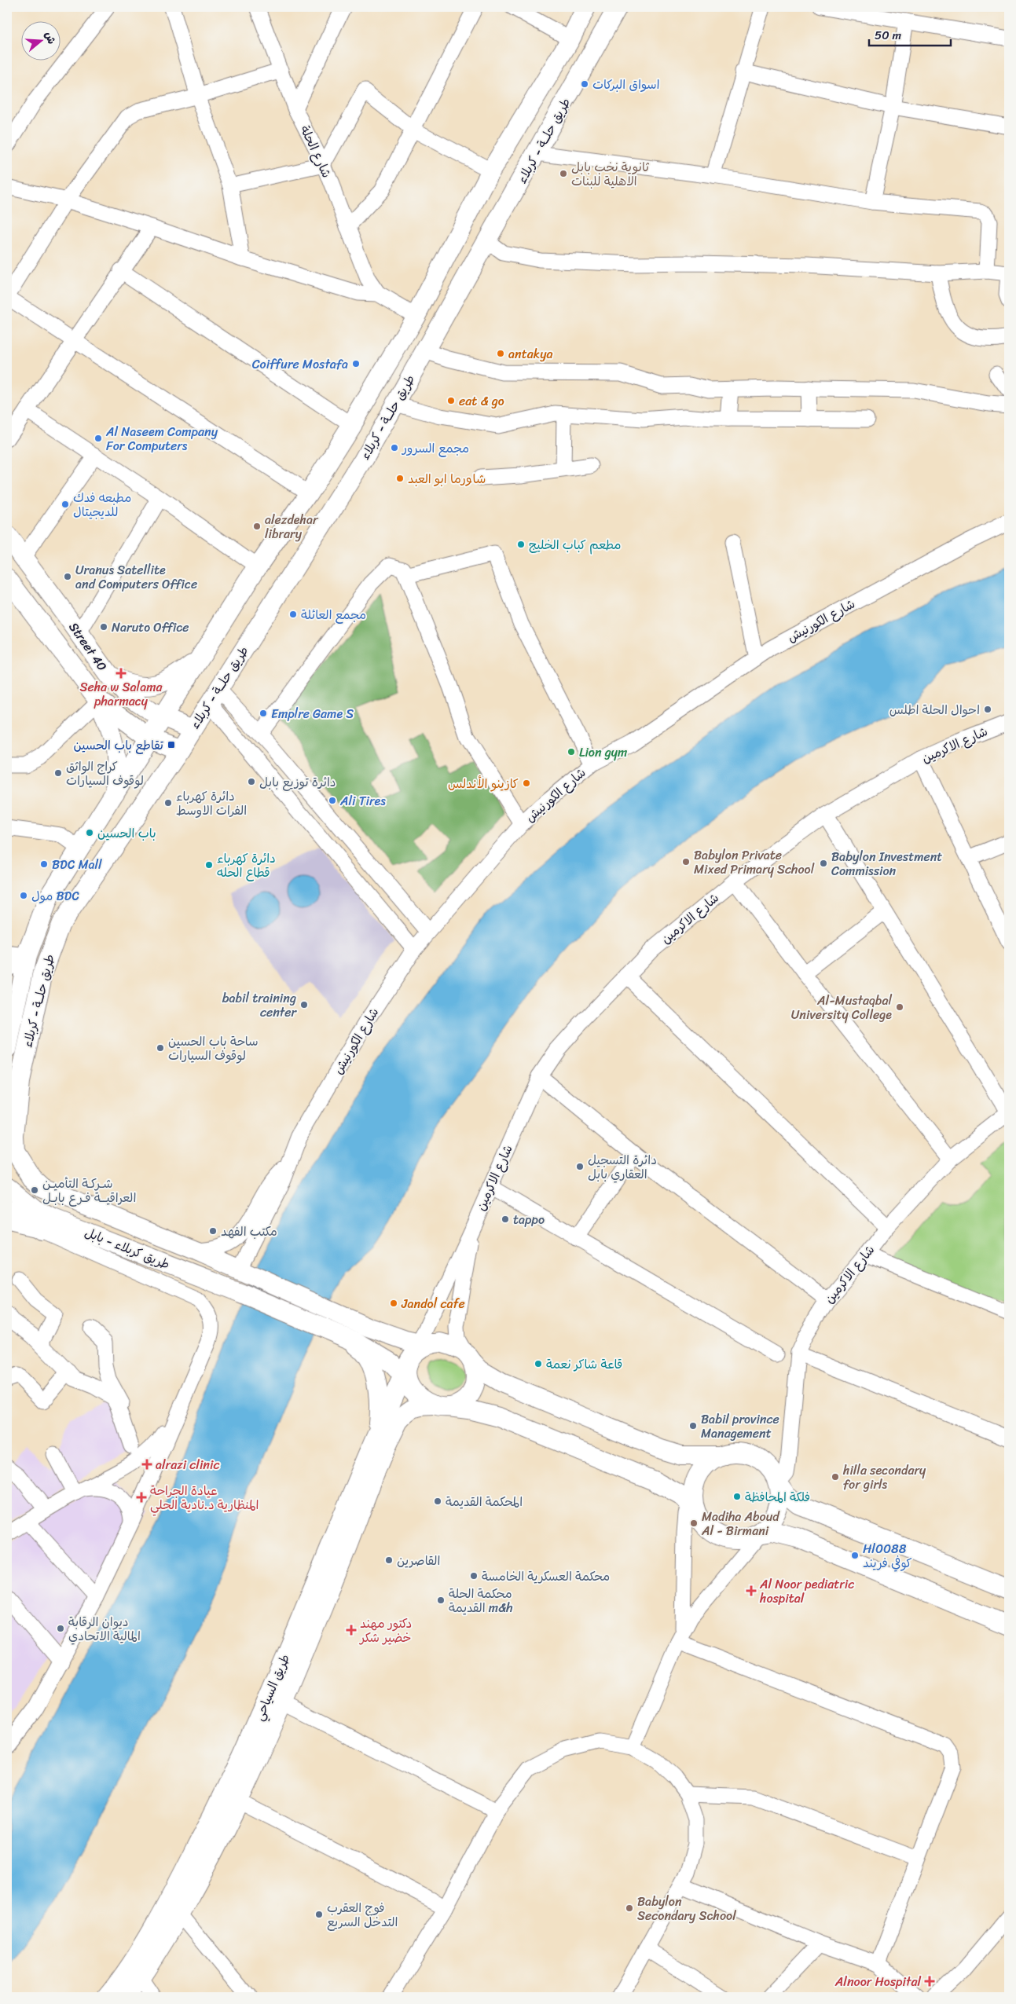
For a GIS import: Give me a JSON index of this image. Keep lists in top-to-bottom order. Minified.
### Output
{"streets":{"main road":["طريق حلــة - كربلاء","Street 40","طريق كربلاء - بابل","طريق السياحي"],"street":["شارع الحلة","شارع الكورنيش","شارع الاكرمين"]},"crossings":[["طريق حلــة - كربلاء","Street 40"],["طريق حلــة - كربلاء","طريق كربلاء - بابل"],["شارع الاكرمين","طريق السياحي"]],"places":{"other":["اسواق البركات","ثانوية نخب بابل الاهلية للبنات","antakya","Coiffure Mostafa","eat & go","Al Naseem Company For Computers","مجمع السرور","شاورما ابو العبد","مطبعه فدك للديجيتال","alezdehar library","مطعم كباب الخليج","Uranus Satellite and Computers Office","مجمع العائلة","Naruto Office","احوال الحلة اطلس","Emplre Game S","Lion gym","كراج الواثق لوقوف السيارات","دائرة توزيع بابل","كازينو الأندلس","Ali Tires","دائرة كهرباء الفرات الاوسط","باب الحسين","Babylon Private Mixed Primary School","Babylon Investment Commission","BDC Mall","دائرة كهرباء قطاع الحله","مول BDC","babil training center","Al-Mustaqbal University College","ساحة باب الحسين لوقوف السيارات","دائرة التسجيل العقاري بابل","شـركـة التأميـن العراقيــة فـرع بابـل","tappo","مكتب الفهد","Jandol cafe","قاعة شاكر نعمة","Babil province Management","hilla secondary for girls","فلكة المحافظة","المحكمة القديمة","Madiha Aboud Al - Birmani","Hl0088 كوفي فريند","القاصرين","محكمة العسكرية الخامسة","محكمة الحلة القديمة m&h","ديوان الرقابة المالية الاتحادي","Babylon Secondary School","فوج العقرب التدخل السريع"],"health":["Seha w Salama pharmacy","alrazi clinic","عيادة الجراحة المنظارية د.نادية الحلي","Al Noor pediatric hospital","دكتور مهند خضير شكر","Alnoor Hospital"],"transit":["تقاطع باب الحسين"]},"scale_bar":"50 m","north":"right"}
